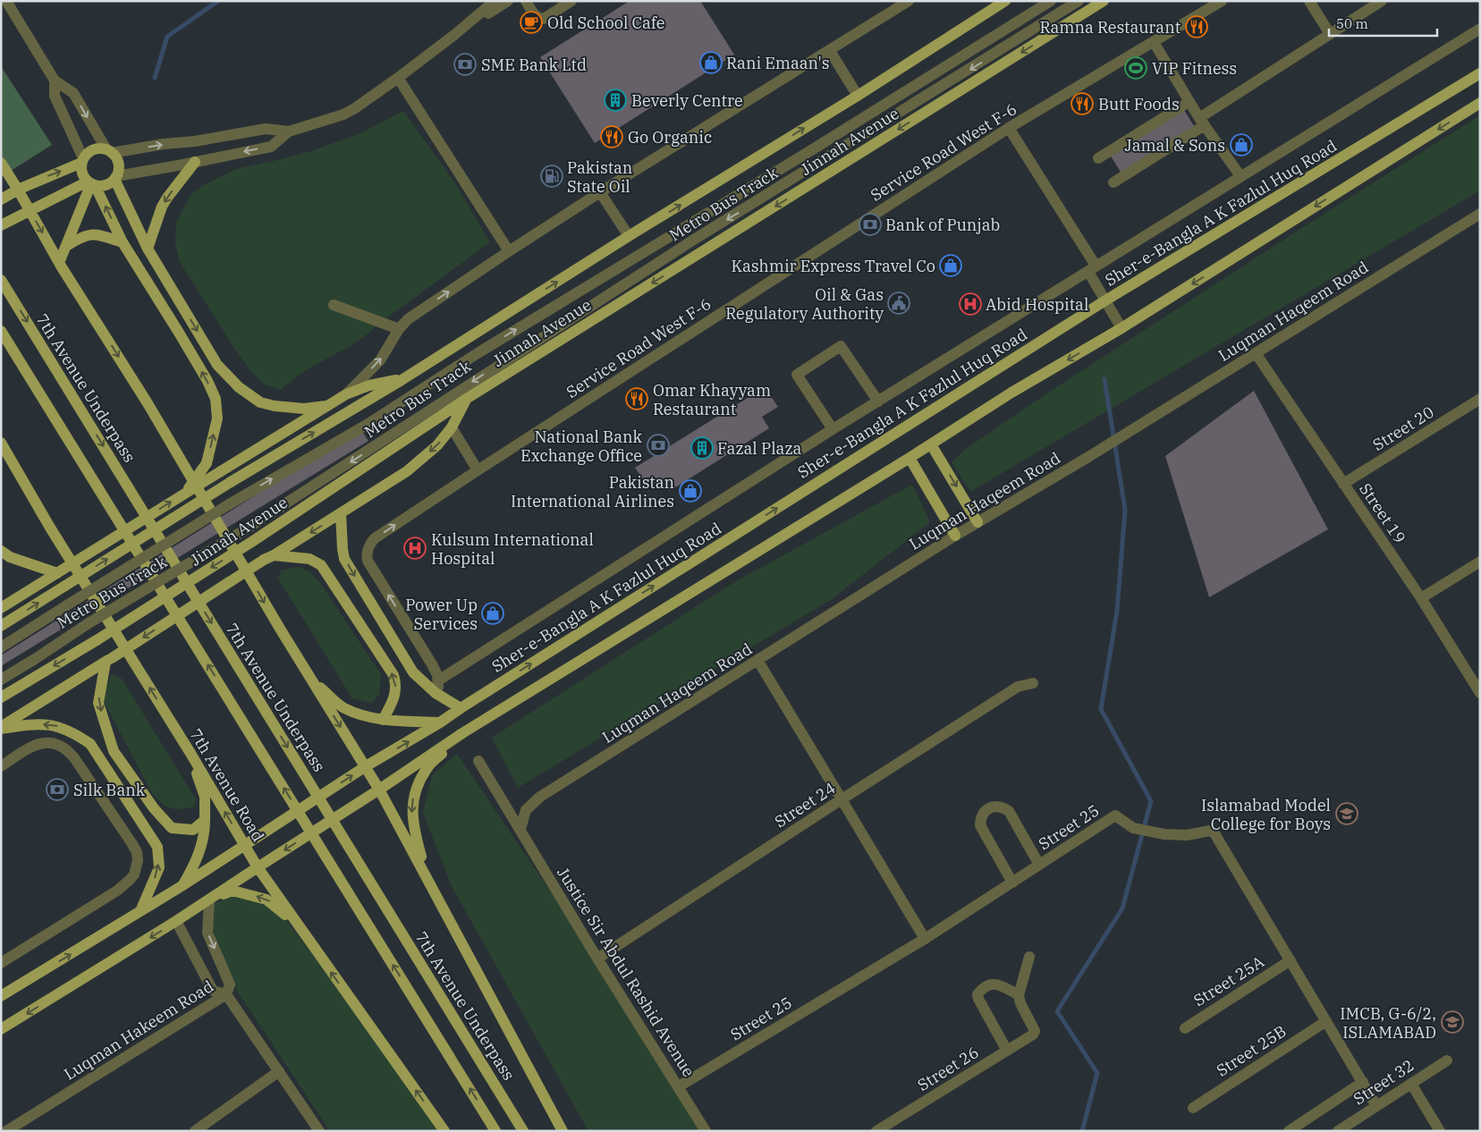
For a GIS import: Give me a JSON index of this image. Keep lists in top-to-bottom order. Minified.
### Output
{"streets":{"main road":["Jinnah Avenue","Sher-e-Bangla A K Fazlul Huq Road","7th Avenue Underpass","7th Avenue Road"],"street":["Service Road West F-6","Metro Bus Track","Luqman Haqeem Road","Street 20","Street 19","Street 24","Street 25","Justice Sir Abdul Rashid Avenue","Street 25A","Luqman Hakeem Road","Street 25B","Street 26","Street 32"]},"crossings":[["Sher-e-Bangla A K Fazlul Huq Road","7th Avenue Road"],["Luqman Haqeem Road","Street 19"],["Luqman Haqeem Road","Justice Sir Abdul Rashid Avenue"],["Street 20","Street 19"],["Street 24","Justice Sir Abdul Rashid Avenue"],["Street 25","Justice Sir Abdul Rashid Avenue"],["Street 25","Street 25A"],["Street 25","Street 25B"],["Street 25","Street 32"]],"places":{"cafe":["Old School Cafe"],"restaurant":["Ramna Restaurant","Butt Foods","Go Organic","Omar Khayyam Restaurant"],"shop":["Rani Emaan's","Jamal & Sons","Kashmir Express Travel Co","Pakistan International Airlines","Power Up Services"],"bank":["SME Bank Ltd","Bank of Punjab","National Bank Exchange Office","Silk Bank"],"sports":["VIP Fitness"],"building":["Beverly Centre","Fazal Plaza"],"fuel station":["Pakistan State Oil"],"public building":["Oil & Gas Regulatory Authority"],"hospital":["Abid Hospital","Kulsum International Hospital"],"school or university":["Islamabad Model College for Boys","IMCB, G-6/2, ISLAMABAD"]},"scale_bar":"50 m"}
